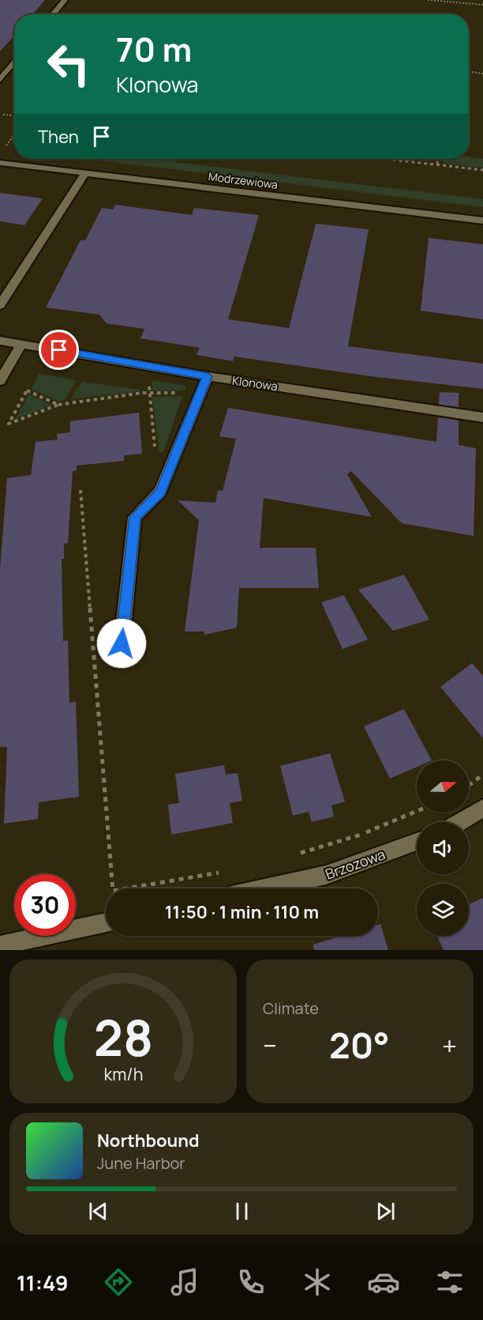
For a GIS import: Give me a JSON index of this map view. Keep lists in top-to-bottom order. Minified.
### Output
{"streets":{"street":["Modrzewiowa","Klonowa","Brzozowa"]},"north":"right","page":{"turn":["70 m","Klonowa"],"then":"Then","limit":"30","trip":"11:50 · 1 min · 110 m","tile":"Climate","heat":["−","20°","+"],"song":["Northbound","June Harbor"],"tabs":"11:49","gauge":["28","km/h"]}}
